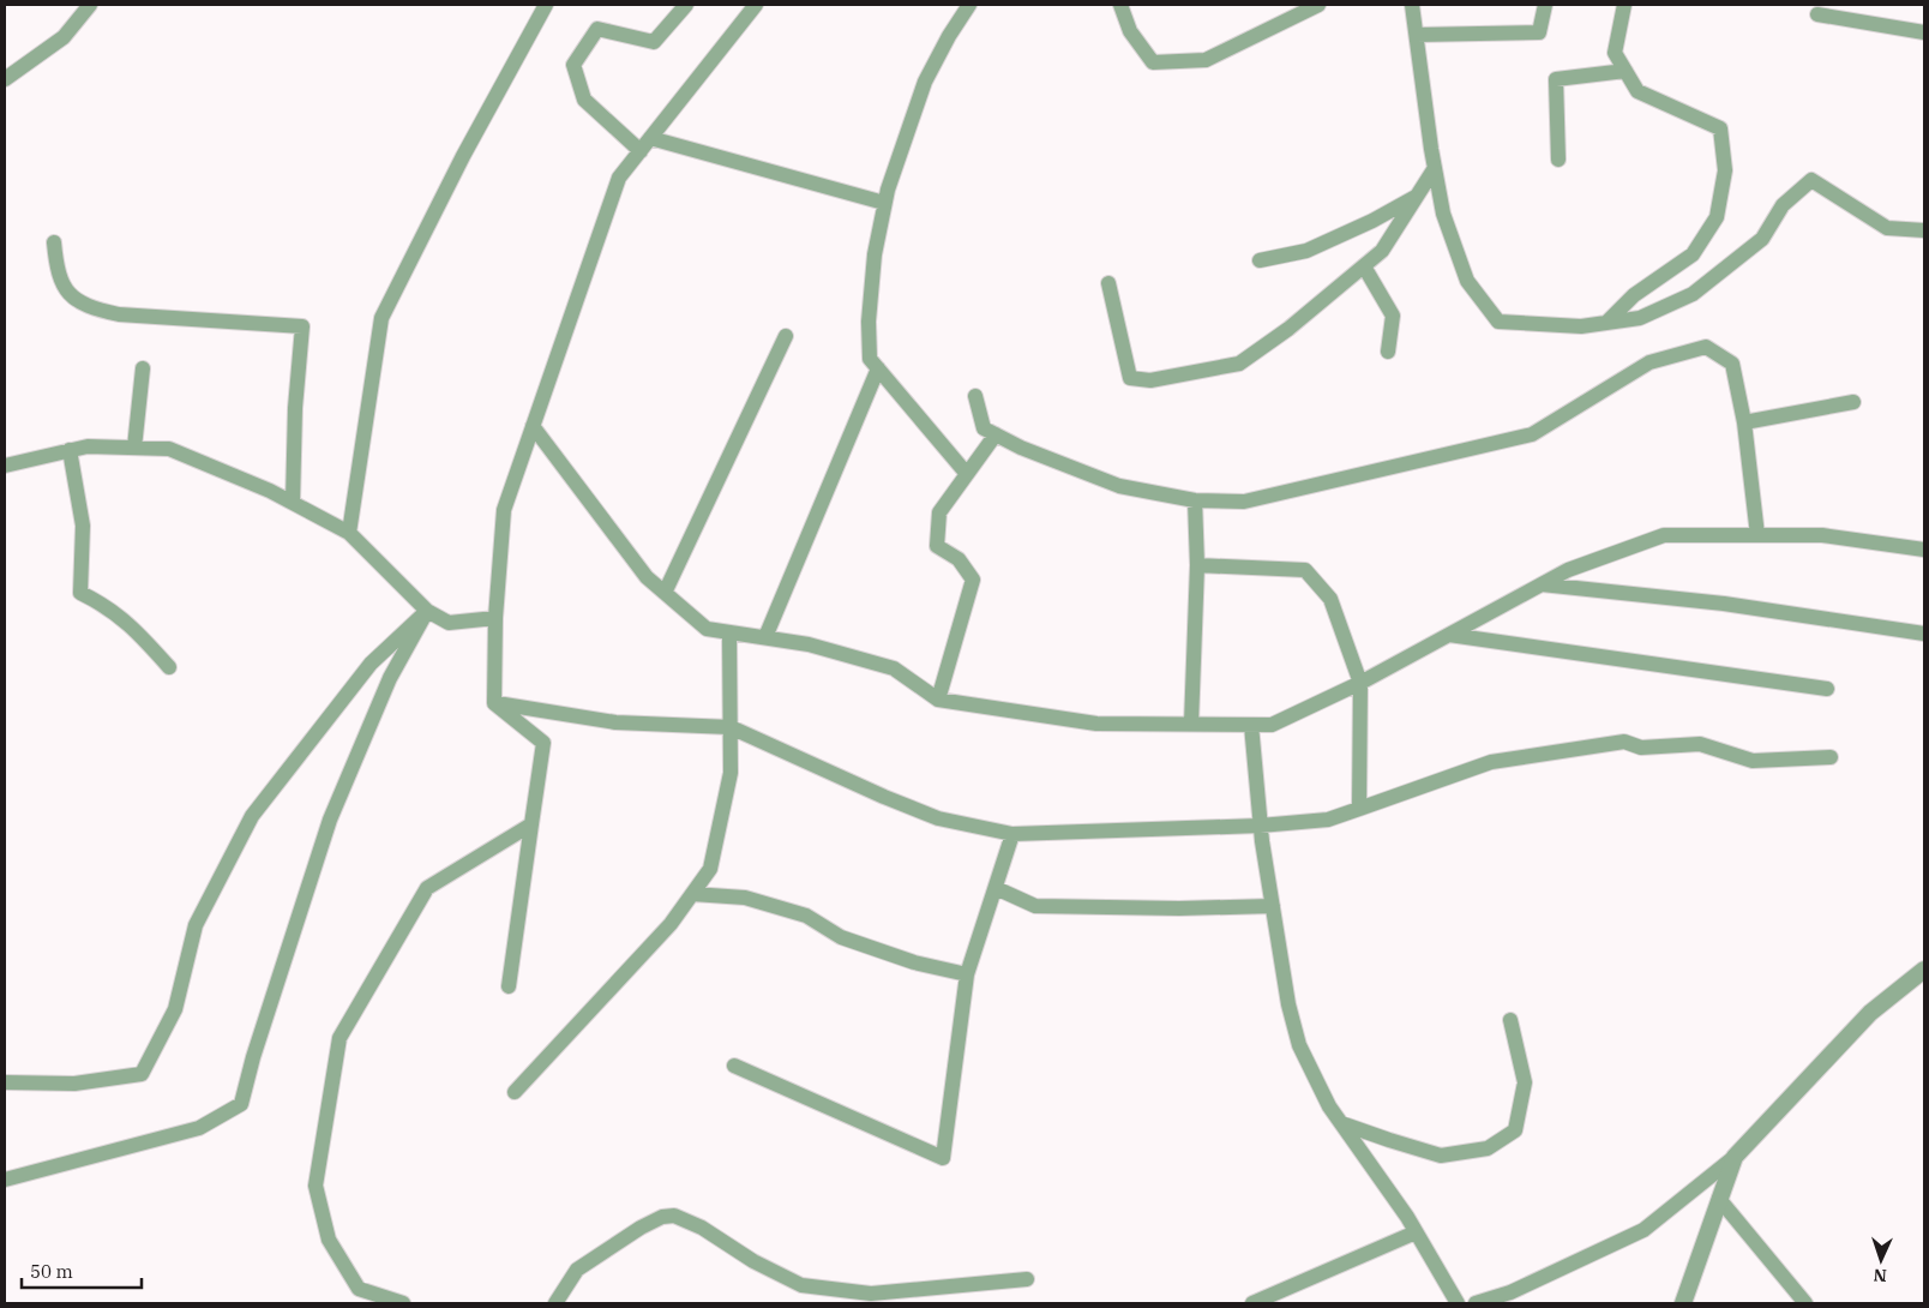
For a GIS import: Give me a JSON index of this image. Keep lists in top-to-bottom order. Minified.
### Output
{"scale_bar":"50 m","north":"bottom"}
